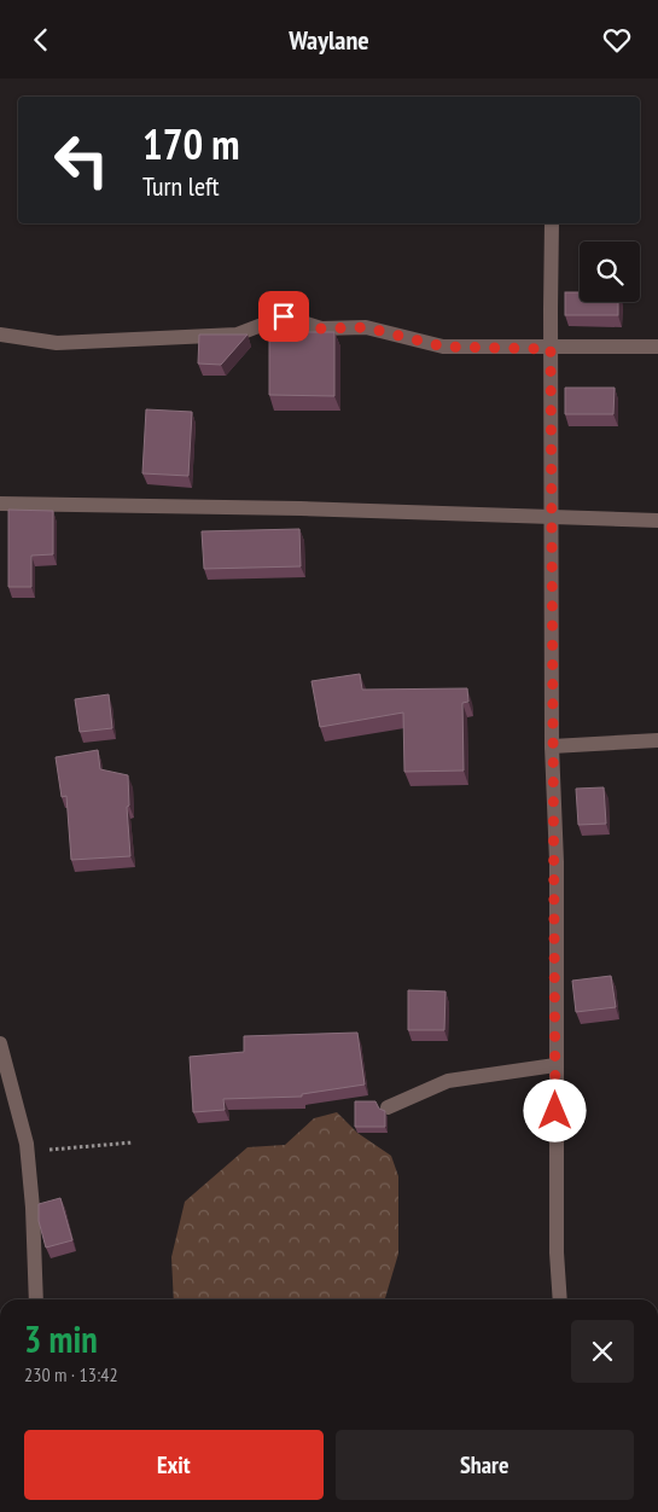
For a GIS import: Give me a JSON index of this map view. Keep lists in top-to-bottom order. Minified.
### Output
{"page":{"header":"Waylane","turn":["170 m","Turn left"],"heading":["3 min","230 m · 13:42"],"buttons":["Exit","Share"]}}
